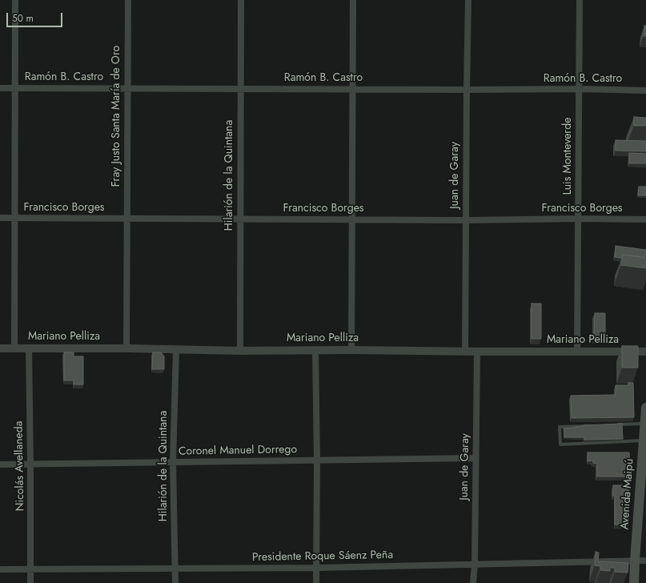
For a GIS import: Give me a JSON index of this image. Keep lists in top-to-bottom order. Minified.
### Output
{"streets":{"main road":["Avenida Maipú"],"street":["Ramón B. Castro","Fray Justo Santa María de Oro","Luis Monteverde","Hilarión de la Quintana","Juan de Garay","Francisco Borges","Mariano Pelliza","Coronel Manuel Dorrego","Nicolás Avellaneda","Presidente Roque Sáenz Peña"]},"crossings":[["Ramón B. Castro","Fray Justo Santa María de Oro"],["Ramón B. Castro","Luis Monteverde"],["Ramón B. Castro","Hilarión de la Quintana"],["Ramón B. Castro","Juan de Garay"],["Fray Justo Santa María de Oro","Francisco Borges"],["Fray Justo Santa María de Oro","Mariano Pelliza"],["Luis Monteverde","Francisco Borges"],["Luis Monteverde","Mariano Pelliza"],["Hilarión de la Quintana","Francisco Borges"],["Hilarión de la Quintana","Mariano Pelliza"],["Hilarión de la Quintana","Coronel Manuel Dorrego"],["Hilarión de la Quintana","Presidente Roque Sáenz Peña"],["Juan de Garay","Francisco Borges"],["Juan de Garay","Mariano Pelliza"],["Juan de Garay","Coronel Manuel Dorrego"],["Juan de Garay","Presidente Roque Sáenz Peña"],["Mariano Pelliza","Nicolás Avellaneda"],["Coronel Manuel Dorrego","Nicolás Avellaneda"],["Nicolás Avellaneda","Presidente Roque Sáenz Peña"],["Avenida Maipú","Presidente Roque Sáenz Peña"]],"scale_bar":"50 m"}
